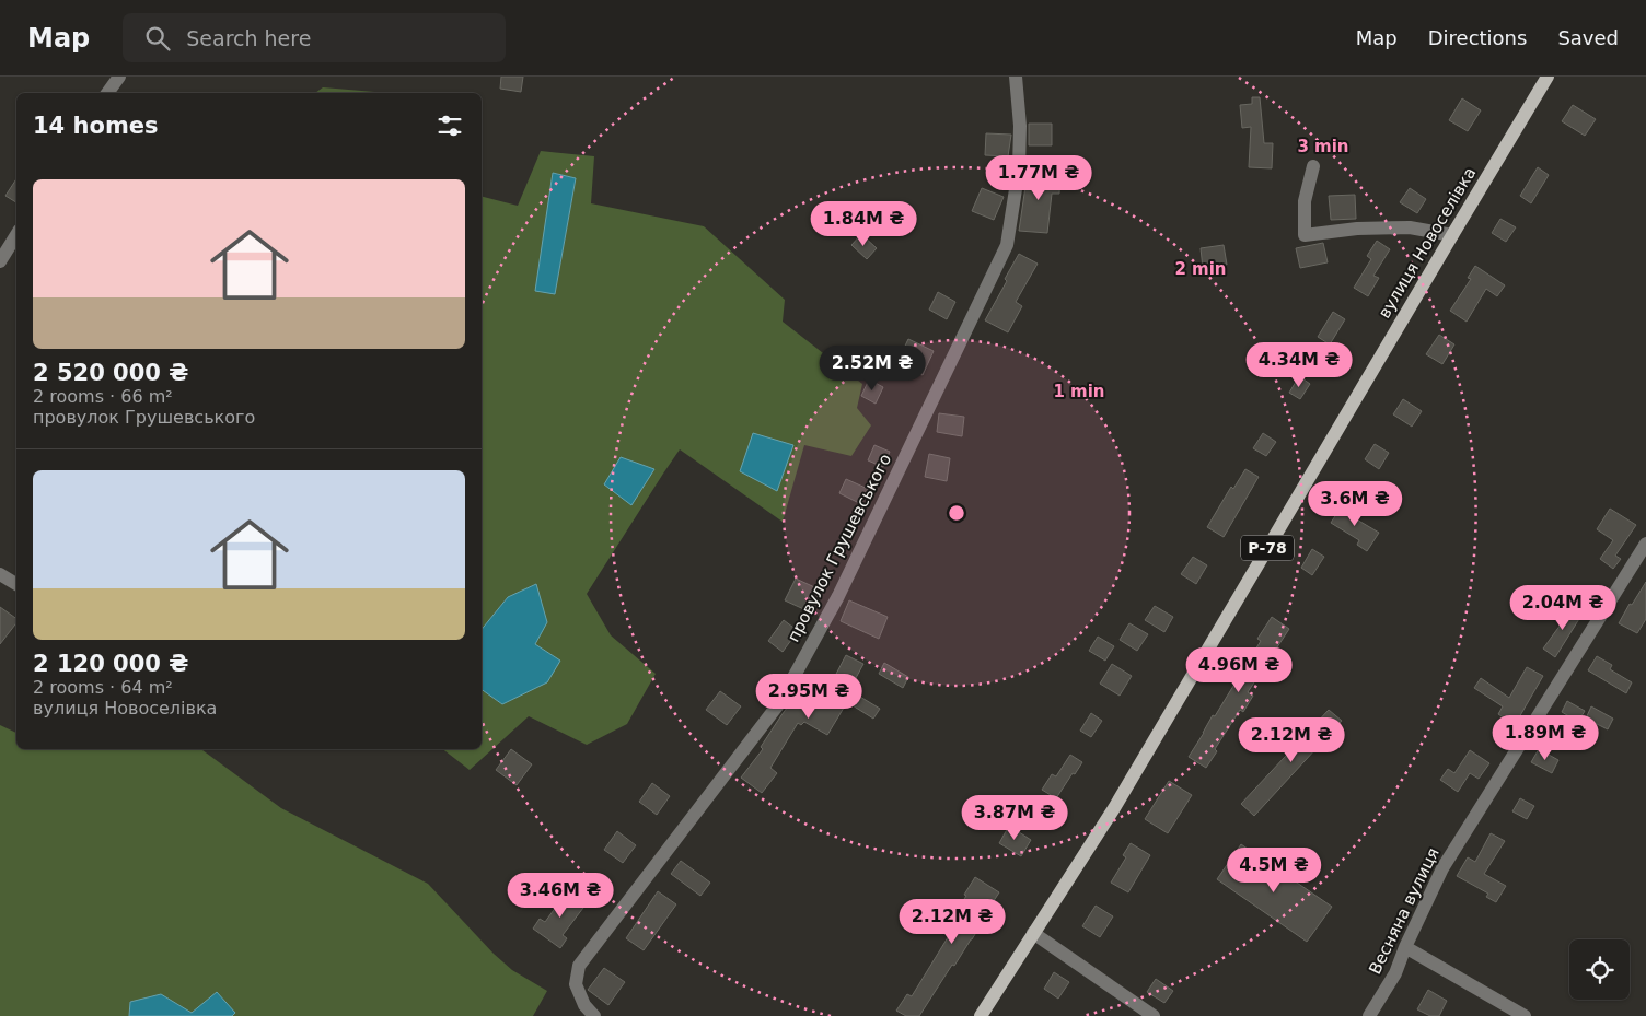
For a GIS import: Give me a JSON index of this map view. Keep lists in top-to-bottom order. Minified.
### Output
{"streets":{"main road":["вулиця Новоселівка","Р-78"],"street":["провулок Грушевського","Весняна вулиця"]},"page":{"header":"Map","search":"Search here","nav":["Map","Directions","Saved"],"heading":"14 homes","price":["1.77M ₴","1.84M ₴","4.34M ₴","2.52M ₴","3.6M ₴","2.04M ₴","4.96M ₴","2.95M ₴","1.89M ₴","2.12M ₴","3.87M ₴","4.5M ₴","3.46M ₴","2.12M ₴"],"list":[{"name":"2 520 000 ₴","note":"2 rooms · 66 m² · провулок Грушевського"},{"name":"2 120 000 ₴","note":"2 rooms · 64 m² · вулиця Новоселівка"}]},"rings":["3 min","2 min","1 min"]}
